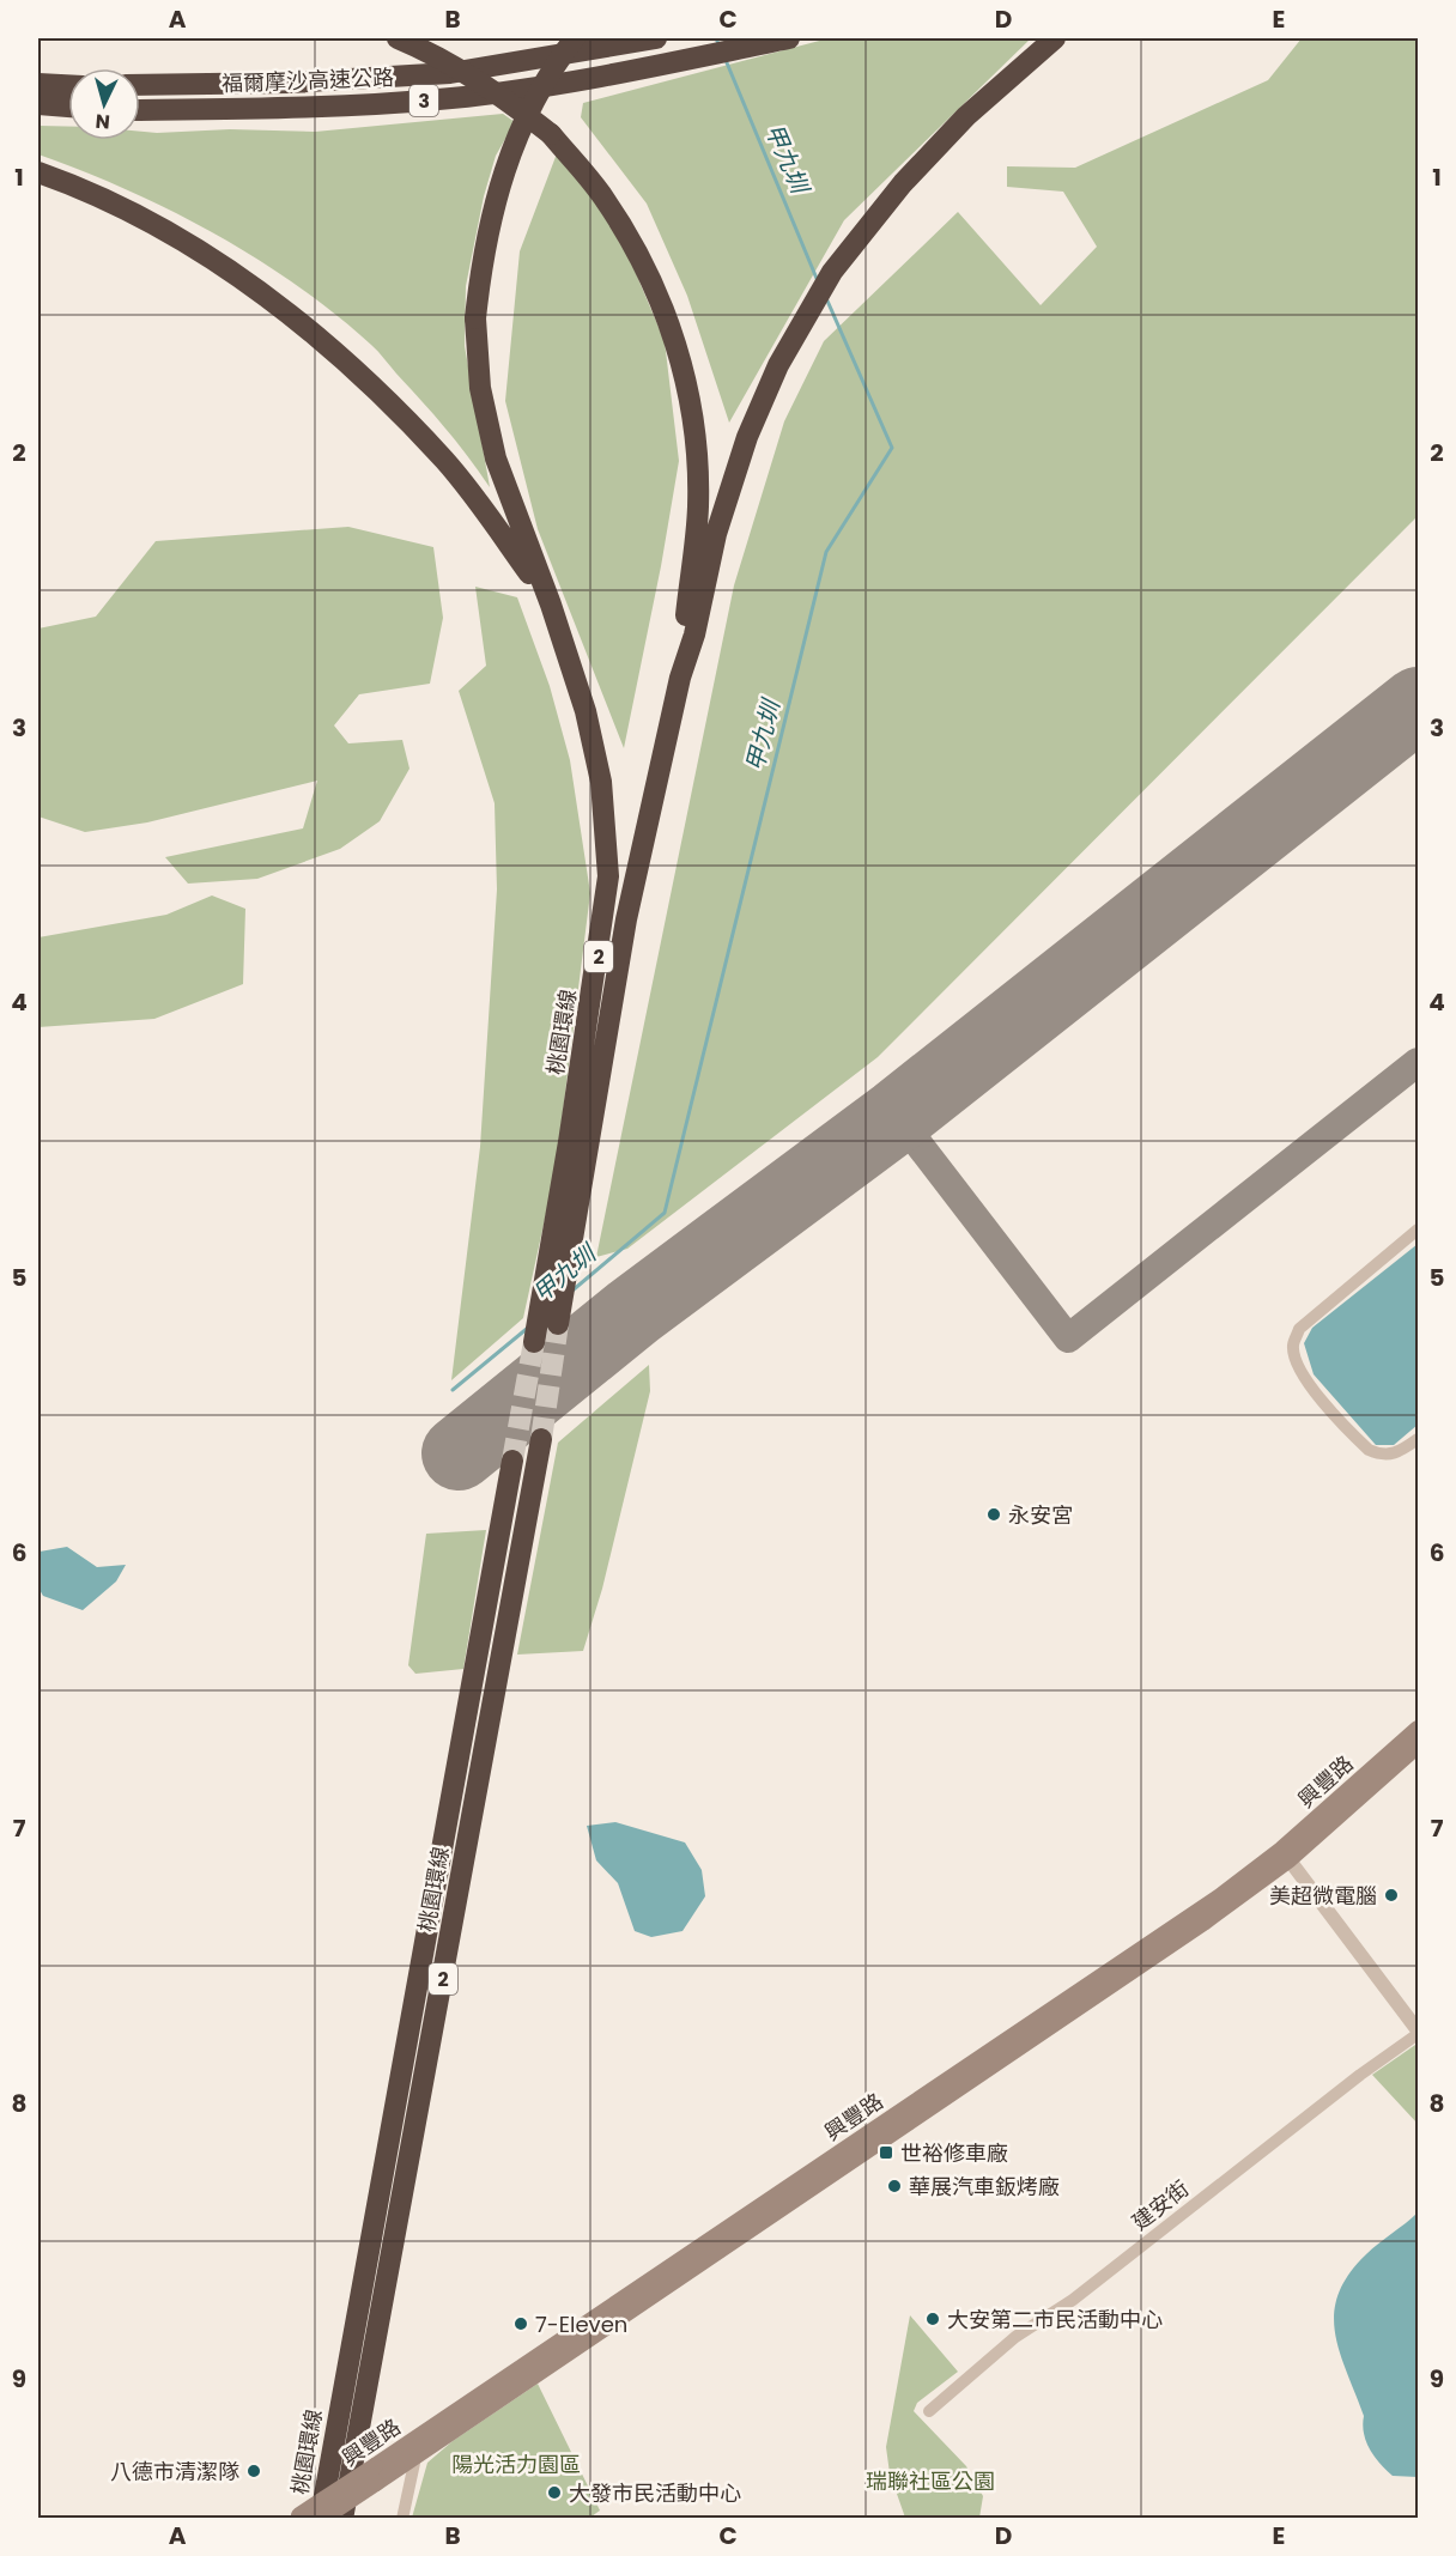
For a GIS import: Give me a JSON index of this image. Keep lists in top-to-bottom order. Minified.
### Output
{"streets":{"highway":["福爾摩沙高速公路","3","2","桃園環線"],"main road":["興豐路"],"street":["建安街"]},"crossings":[["桃園環線","興豐路"]],"water":["甲九圳"],"parks":["陽光活力園區","瑞聯社區公園"],"places":{"other":["永安宮","美超微電腦","華展汽車鈑烤廠","大安第二市民活動中心","7-Eleven","八德市清潔隊","大發市民活動中心"],"transit":["世裕修車廠"]},"north":"bottom","grid":{"columns":["A","B","C","D","E"],"rows":["1","2","3","4","5","6","7","8","9"]}}
